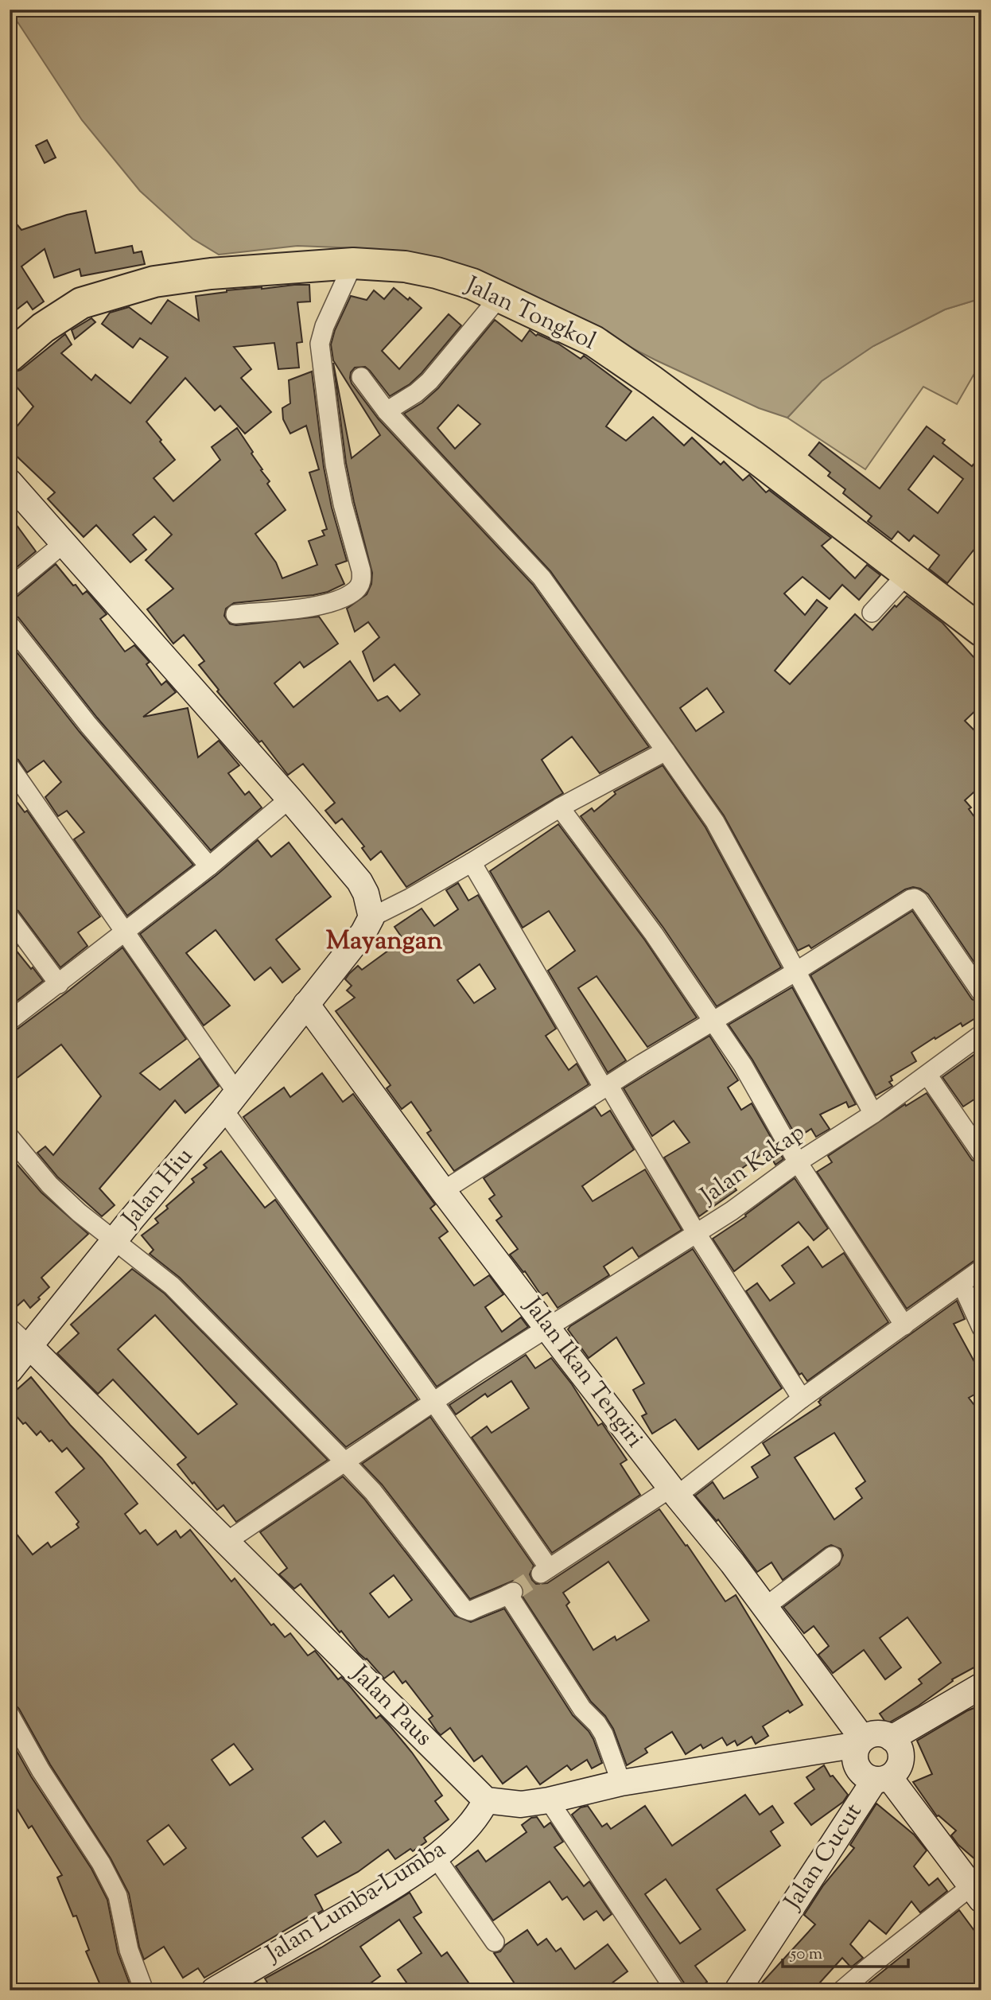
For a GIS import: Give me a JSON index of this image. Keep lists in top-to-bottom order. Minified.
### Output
{"streets":{"highway":["Jalan Tongkol"],"street":["Jalan Kakap","Jalan Hiu","Jalan Ikan Tengiri","Jalan Paus","Jalan Cucut","Jalan Lumba-Lumba"]},"crossings":[["Jalan Kakap","Jalan Ikan Tengiri"],["Jalan Kakap","Jalan Paus"],["Jalan Hiu","Jalan Ikan Tengiri"],["Jalan Hiu","Jalan Paus"],["Jalan Ikan Tengiri","Jalan Cucut"],["Jalan Paus","Jalan Lumba-Lumba"]],"districts":["Mayangan"],"scale_bar":"50 m"}
